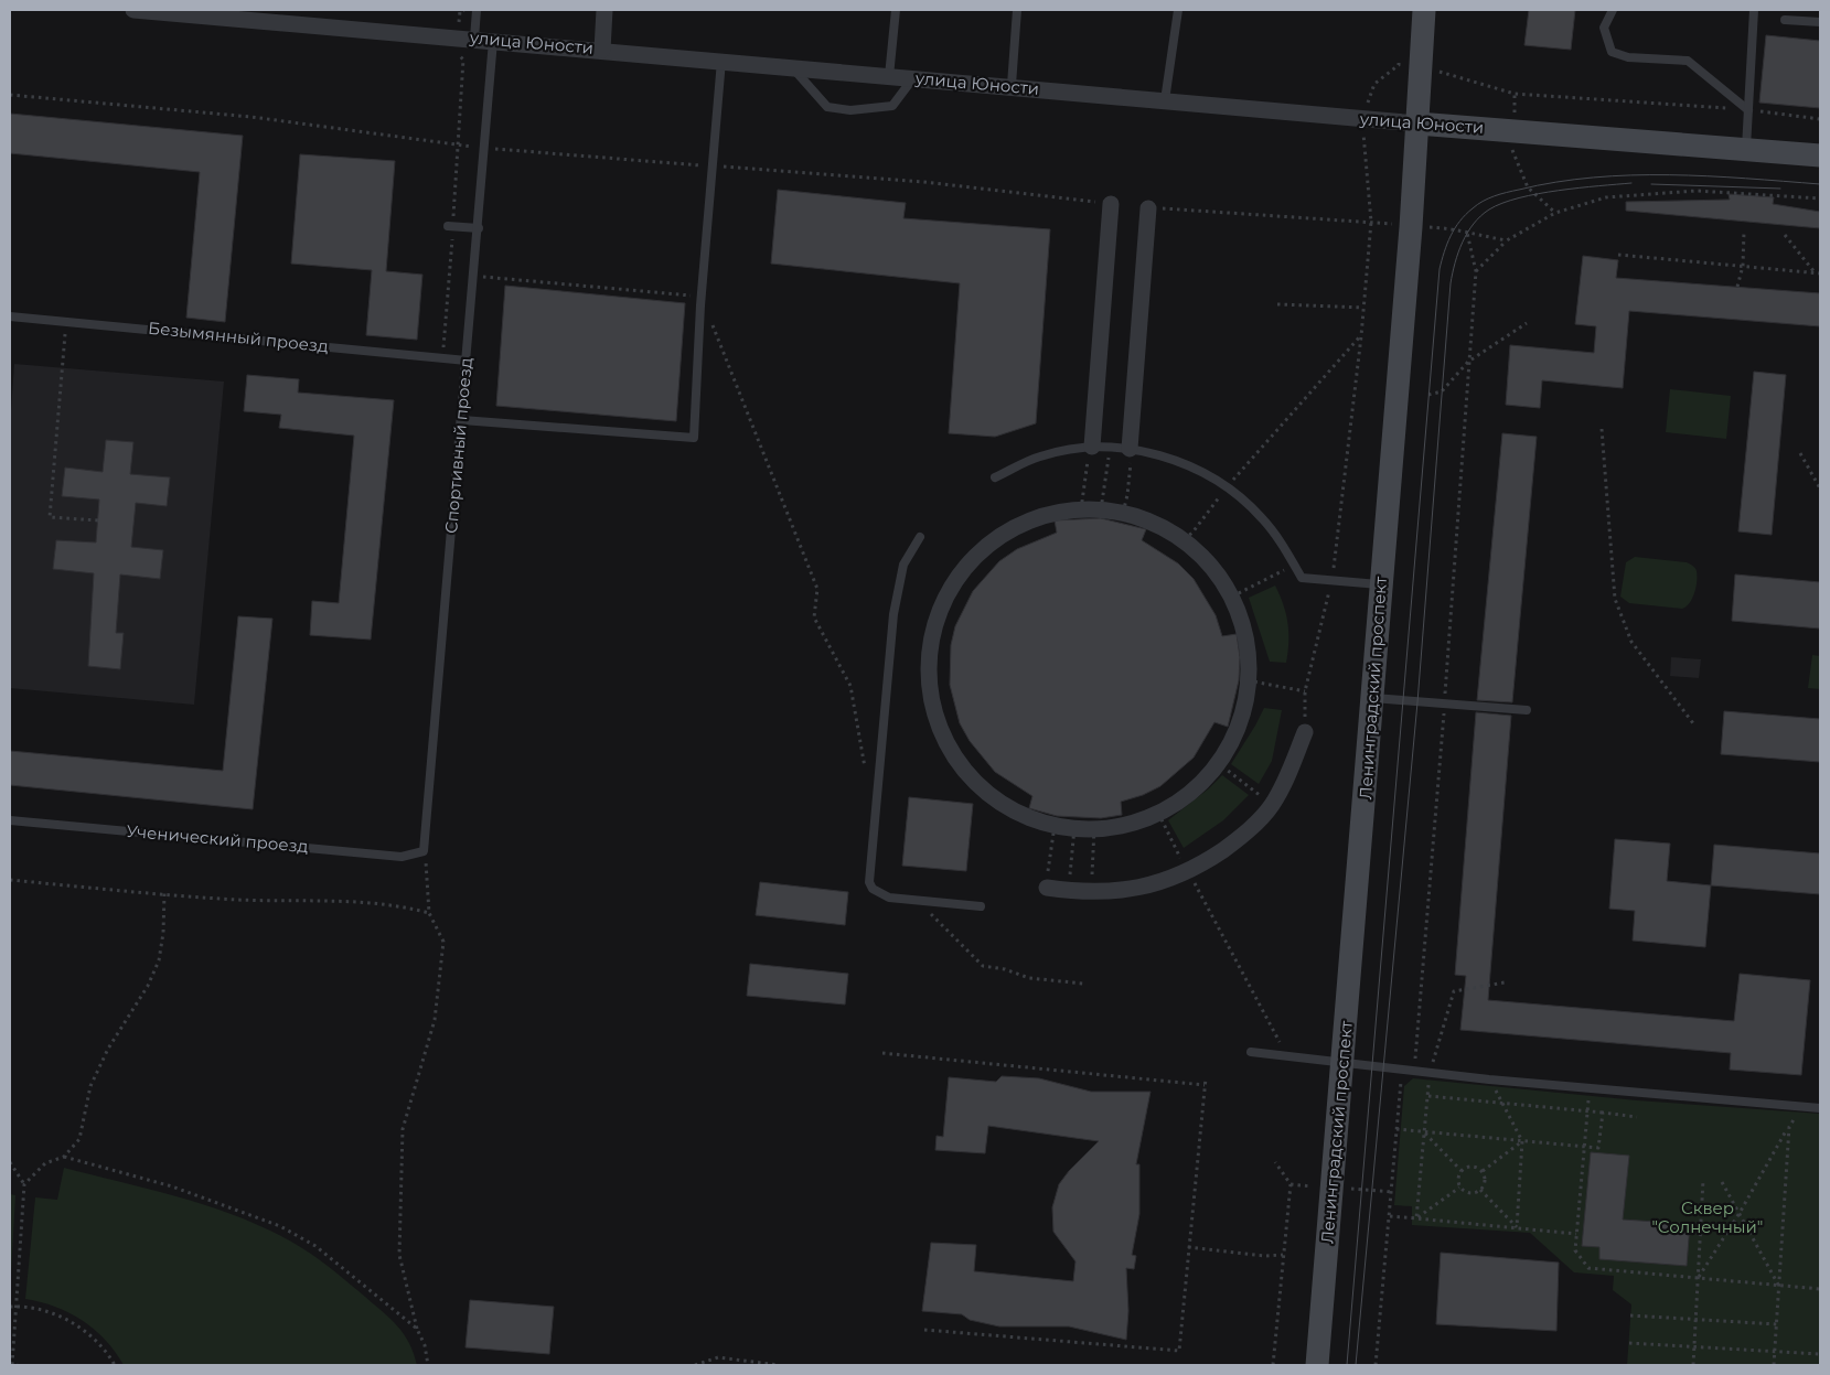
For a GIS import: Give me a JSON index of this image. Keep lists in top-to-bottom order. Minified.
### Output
{"streets":{"main road":["улица Юности","Ленинградский проспект"],"lane":["Безымянный проезд","Спортивный проезд","Ученический проезд"]},"crossings":[["улица Юности","Спортивный проезд"],["улица Юности","Ленинградский проспект"],["Безымянный проезд","Спортивный проезд"],["Спортивный проезд","Ученический проезд"]],"parks":["Сквер \"Солнечный\""]}
